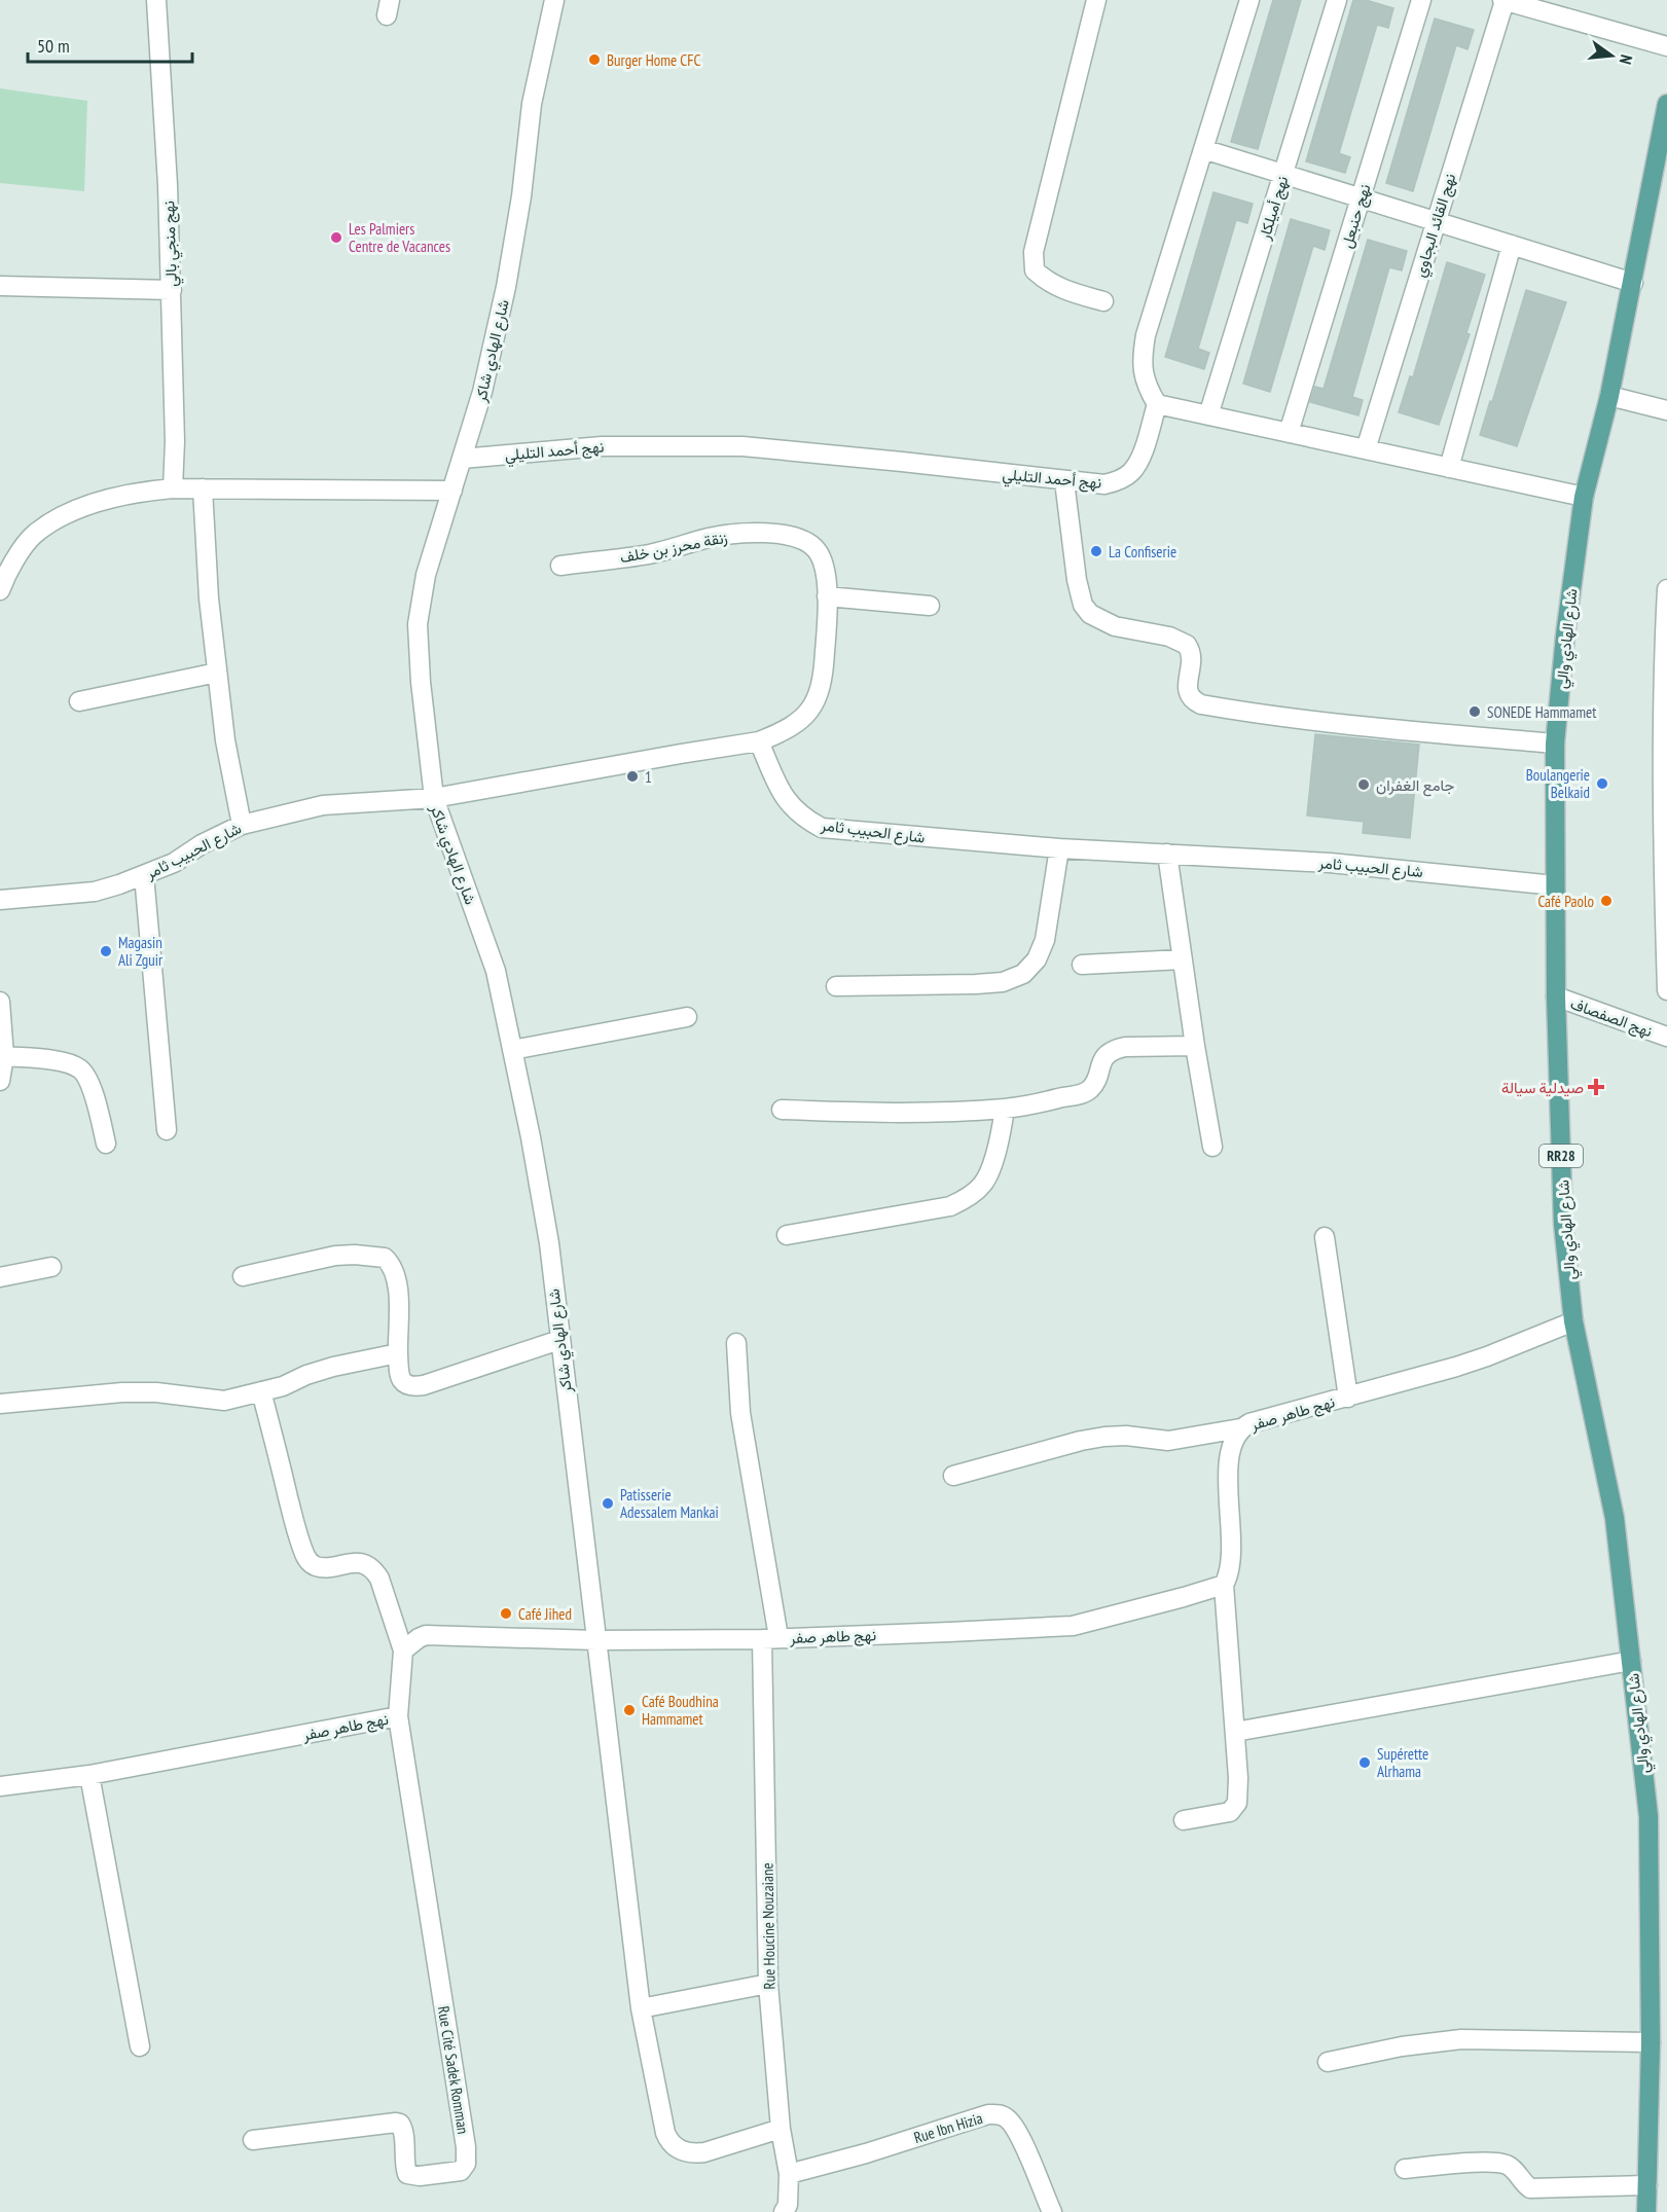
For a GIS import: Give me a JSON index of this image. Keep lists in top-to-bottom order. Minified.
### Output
{"streets":{"main road":["شارع الهادي والي","RR28"],"street":["نهج أميلكار","نهج حنبعل","نهج القائد البجاوي","نهج منجي بالي","شارع الهادي شاكر","نهج أحمد التليلي","زنقة محرز بن خلف","شارع الحبيب ثامر","نهج الصفصاف","نهج طاهر صفر","Rue Houcine Nouzaiane","Rue Cité Sadek Romman","Rue Ibn Hizia"]},"crossings":[["شارع الهادي شاكر","نهج أحمد التليلي"],["شارع الهادي شاكر","شارع الحبيب ثامر"],["شارع الهادي شاكر","نهج طاهر صفر"],["شارع الهادي شاكر","Rue Houcine Nouzaiane"],["زنقة محرز بن خلف","شارع الحبيب ثامر"],["شارع الهادي والي","شارع الحبيب ثامر"],["شارع الهادي والي","نهج الصفصاف"],["شارع الهادي والي","نهج طاهر صفر"],["نهج طاهر صفر","Rue Houcine Nouzaiane"],["نهج طاهر صفر","Rue Cité Sadek Romman"],["Rue Houcine Nouzaiane","Rue Ibn Hizia"]],"places":{"other":["Burger Home CFC","Les Palmiers Centre de Vacances","La Confiserie","SONEDE Hammamet","1","Boulangerie Belkaid","جامع الغفران","Café Paolo","Magasin Ali Zguir","Patisserie Adessalem Mankai","Café Jihed","Café Boudhina Hammamet","Supérette Alrhama"],"health":["صيدلية سيالة"]},"scale_bar":"50 m","north":"right"}
